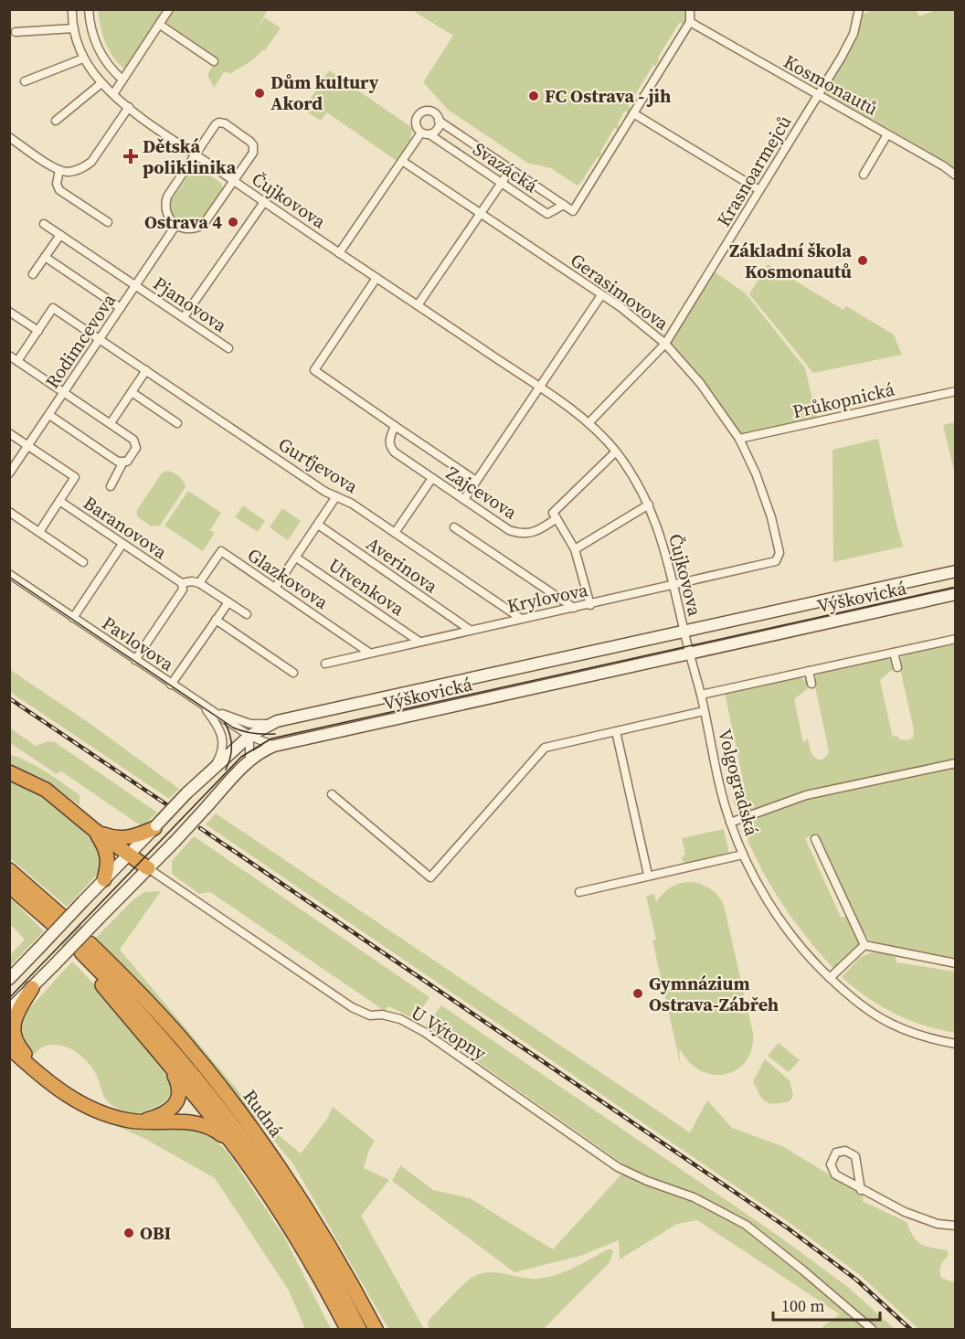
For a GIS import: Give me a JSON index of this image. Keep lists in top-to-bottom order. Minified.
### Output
{"streets":{"highway":["Rudná"],"street":["Kosmonautů","Svazácká","Krasnoarmejců","Čujkovova","Gerasimovova","Pjanovova","Rodimcevova","Průkopnická","Gurťjevova","Zajcevova","Baranovova","Averinova","Glazkovova","Utvenkova","Výškovická","Krylovova","Pavlovova","Volgogradská","U Výtopny"]},"crossings":[["Kosmonautů","Svazácká"],["Kosmonautů","Krasnoarmejců"],["Krasnoarmejců","Čujkovova"],["Krasnoarmejců","Gerasimovova"],["Čujkovova","Zajcevova"],["Čujkovova","Výškovická"],["Čujkovova","Krylovova"],["Čujkovova","Volgogradská"],["Gerasimovova","Průkopnická"],["Gerasimovova","Krylovova"],["Pjanovova","Rodimcevova"],["Rodimcevova","Gurťjevova"],["Rodimcevova","Baranovova"],["Gurťjevova","Krylovova"],["Averinova","Krylovova"],["Glazkovova","Krylovova"],["Utvenkova","Krylovova"],["Výškovická","Pavlovova"],["Výškovická","Volgogradská"],["Výškovická","U Výtopny"]],"places":{"other":["Dům kultury Akord","FC Ostrava - jih","Ostrava 4","Základní škola Kosmonautů","Gymnázium Ostrava-Zábřeh","OBI"],"health":["Dětská poliklinika"]},"scale_bar":"100 m"}
